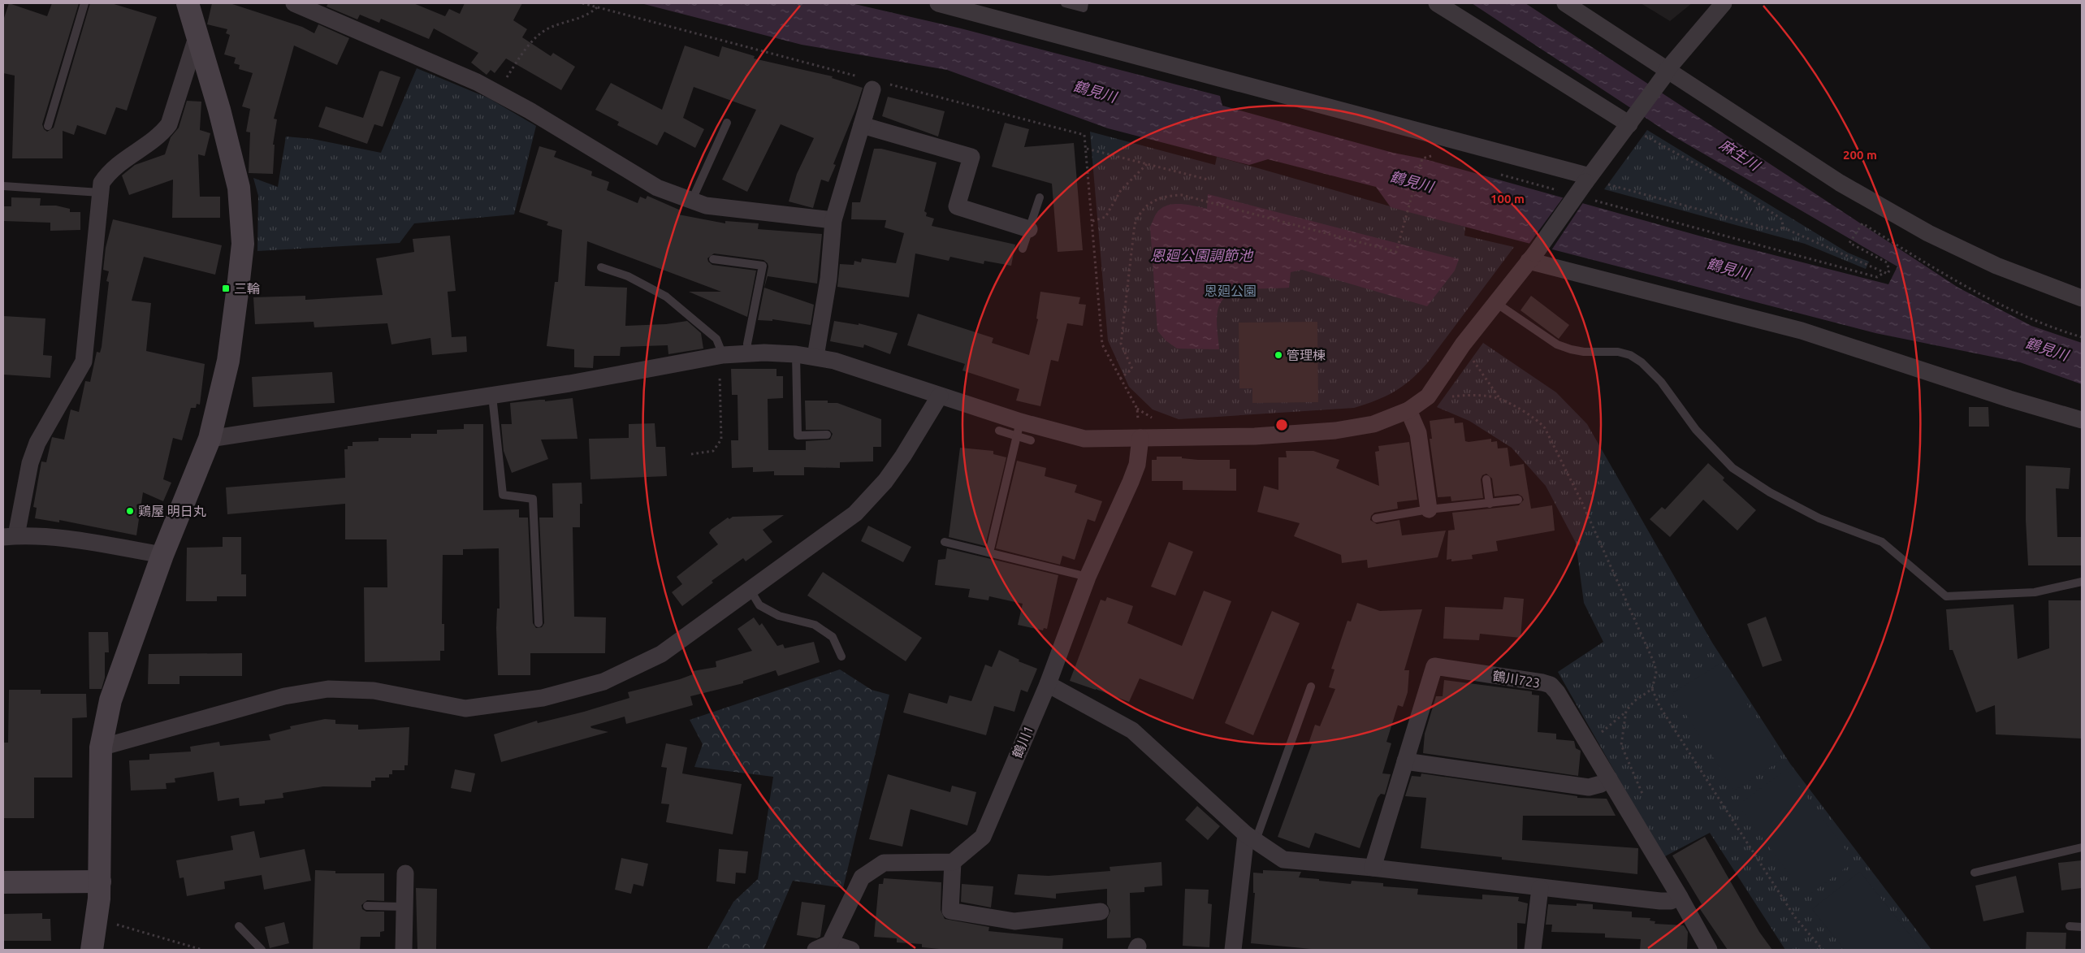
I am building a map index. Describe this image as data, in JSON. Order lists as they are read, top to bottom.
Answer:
{
  "streets": {
    "street": ["鶴川723", "鶴川1"]
  },
  "water": ["鶴見川", "麻生川", "恩廻公園調節池"],
  "parks": ["恩廻公園"],
  "places": {
    "transit": ["三輪"],
    "other": ["管理棟", "鶏屋 明日丸"]
  },
  "rings": ["200 m", "100 m"]
}
